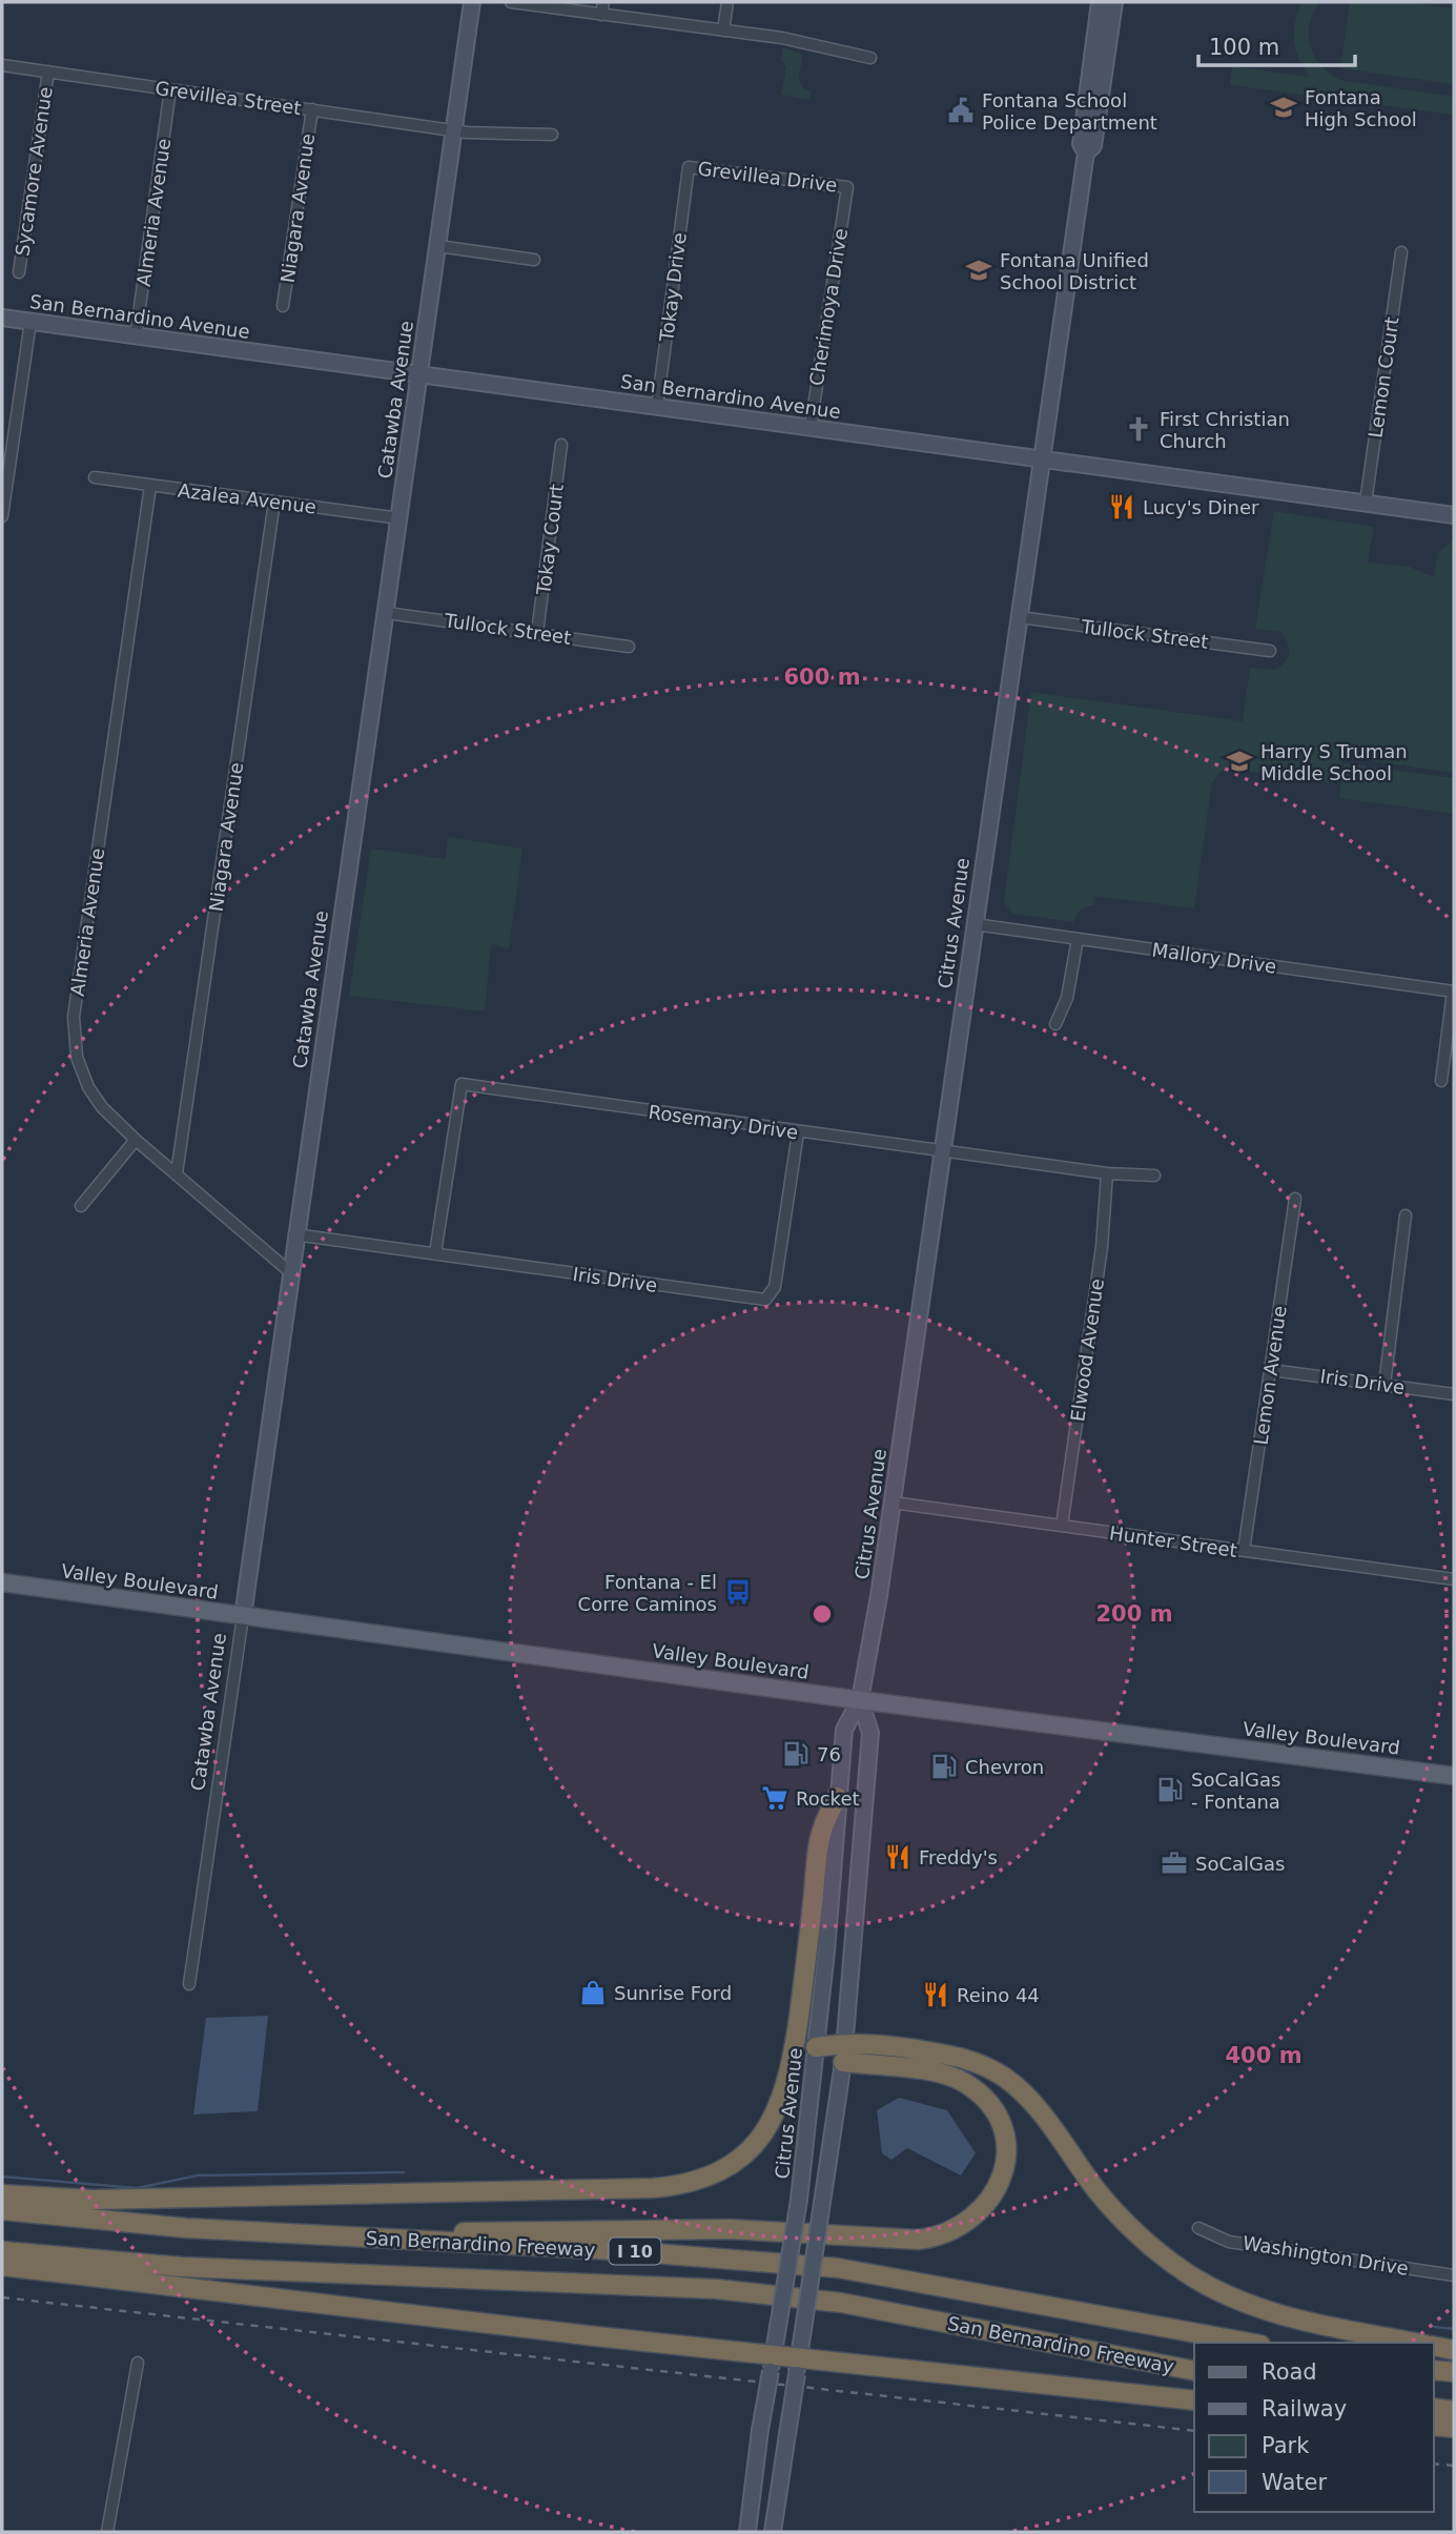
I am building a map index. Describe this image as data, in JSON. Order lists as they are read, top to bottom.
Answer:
{
  "streets": {
    "highway": ["San Bernardino Freeway", "I 10"],
    "main road": [
      "San Bernardino Avenue",
      "Catawba Avenue",
      "Citrus Avenue",
      "Valley Boulevard"
    ],
    "street": [
      "Grevillea Street",
      "Sycamore Avenue",
      "Grevillea Drive",
      "Niagara Avenue",
      "Almeria Avenue",
      "Tokay Drive",
      "Cherimoya Drive",
      "Lemon Court",
      "Azalea Avenue",
      "Tokay Court",
      "Tullock Street",
      "Mallory Drive",
      "Rosemary Drive",
      "Iris Drive",
      "Elwood Avenue",
      "Lemon Avenue",
      "Hunter Street",
      "Washington Drive"
    ]
  },
  "crossings": [
    ["Grevillea Street", "Sycamore Avenue"],
    ["Grevillea Street", "Niagara Avenue"],
    ["Grevillea Street", "Almeria Avenue"],
    ["Grevillea Street", "Catawba Avenue"],
    ["Grevillea Drive", "Tokay Drive"],
    ["Grevillea Drive", "Cherimoya Drive"],
    ["Niagara Avenue", "Almeria Avenue"],
    ["Niagara Avenue", "Azalea Avenue"],
    ["Almeria Avenue", "San Bernardino Avenue"],
    ["Almeria Avenue", "Catawba Avenue"],
    ["Almeria Avenue", "Azalea Avenue"],
    ["Tokay Drive", "San Bernardino Avenue"],
    ["Cherimoya Drive", "San Bernardino Avenue"],
    ["San Bernardino Avenue", "Lemon Court"],
    ["San Bernardino Avenue", "Catawba Avenue"],
    ["San Bernardino Avenue", "Citrus Avenue"],
    ["Catawba Avenue", "Azalea Avenue"],
    ["Catawba Avenue", "Tullock Street"],
    ["Catawba Avenue", "Iris Drive"],
    ["Catawba Avenue", "Valley Boulevard"],
    ["Tokay Court", "Tullock Street"],
    ["Tullock Street", "Citrus Avenue"],
    ["Citrus Avenue", "Mallory Drive"],
    ["Citrus Avenue", "Rosemary Drive"],
    ["Citrus Avenue", "Hunter Street"],
    ["Citrus Avenue", "Valley Boulevard"],
    ["Rosemary Drive", "Iris Drive"],
    ["Rosemary Drive", "Elwood Avenue"],
    ["Iris Drive", "Lemon Avenue"],
    ["Elwood Avenue", "Hunter Street"],
    ["Lemon Avenue", "Hunter Street"]
  ],
  "places": {
    "school or university": ["Fontana High School", "Fontana Unified School District", "Harry S Truman Middle School"],
    "public building": ["Fontana School Police Department"],
    "church": ["First Christian Church"],
    "restaurant": ["Lucy's Diner", "Freddy's", "Reino 44"],
    "bus stop": ["Fontana - El Corre Caminos"],
    "fuel station": ["76", "Chevron", "SoCalGas - Fontana"],
    "supermarket": ["Rocket"],
    "office": ["SoCalGas"],
    "shop": ["Sunrise Ford"]
  },
  "legend": [
    "Road",
    "Railway",
    "Park",
    "Water"
  ],
  "scale_bar": "100 m",
  "rings": ["600 m", "200 m", "400 m"]
}
